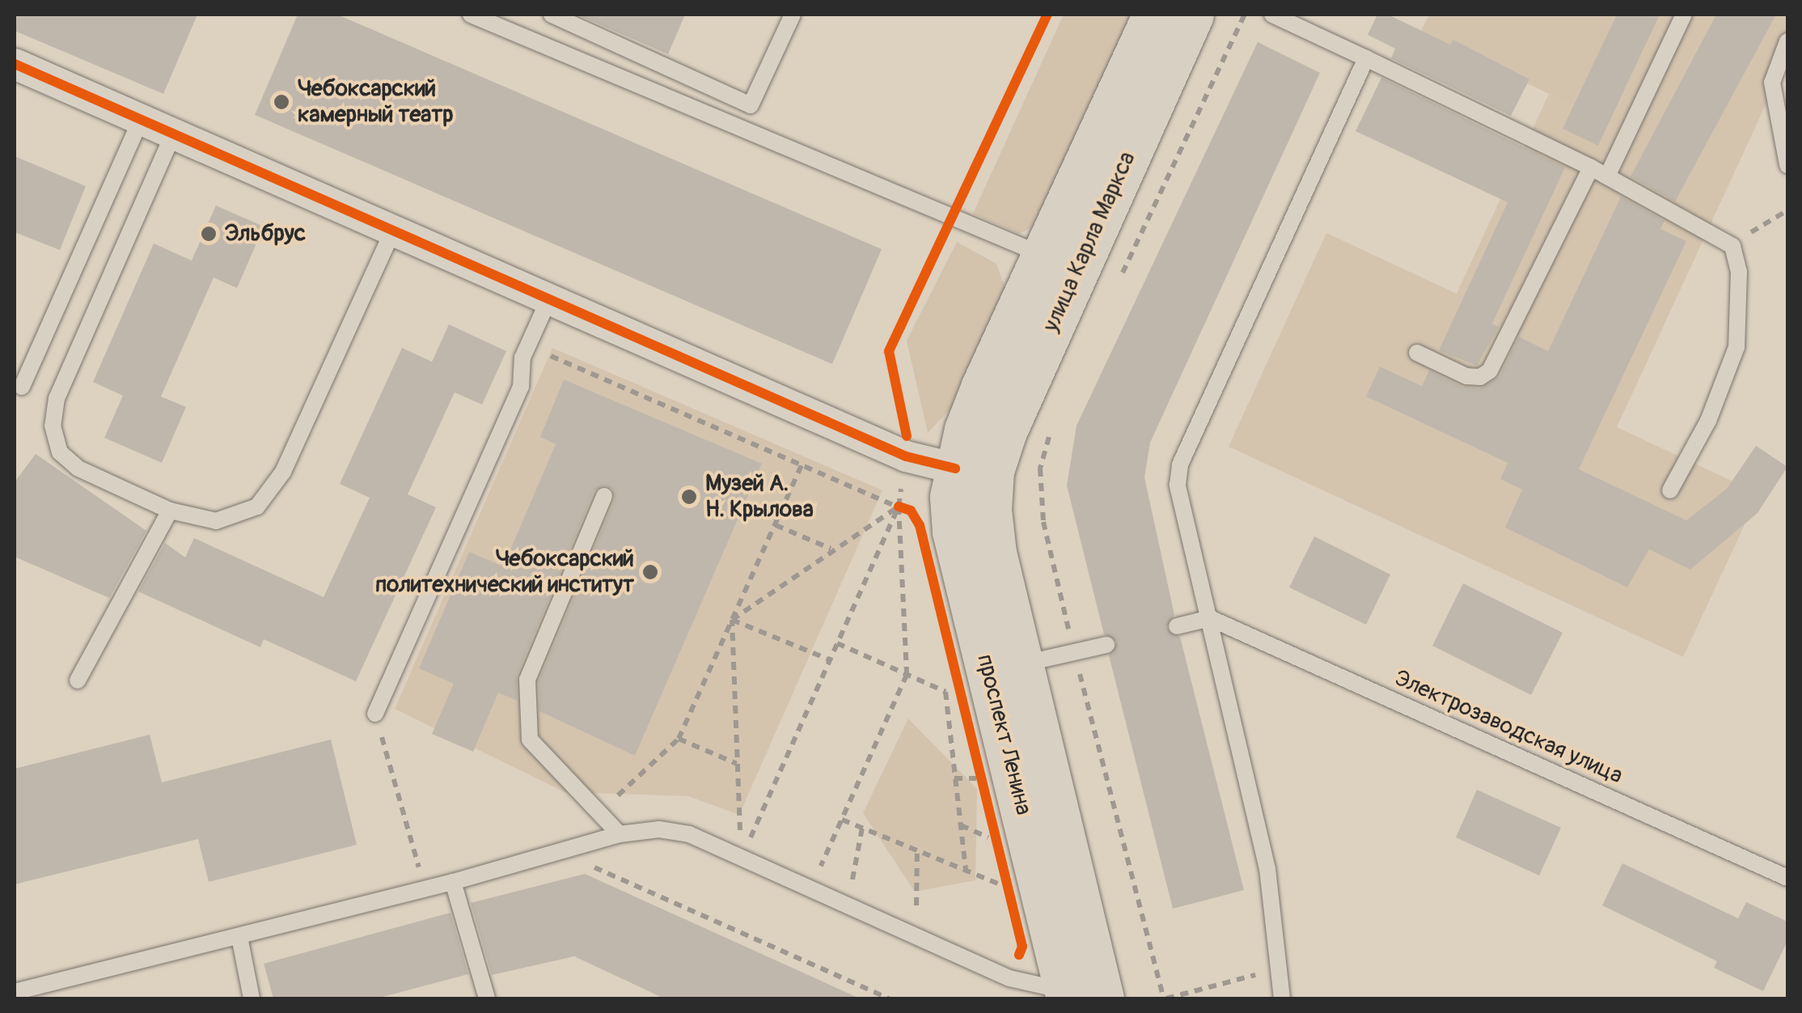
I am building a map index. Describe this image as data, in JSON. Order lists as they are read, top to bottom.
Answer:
{
  "streets": {
    "main road": ["улица Карла Маркса", "проспект Ленина"],
    "lane": ["Электрозаводская улица"]
  },
  "crossings": [
    ["улица Карла Маркса", "проспект Ленина"]
  ],
  "places": [
    "Чебоксарский камерный театр",
    "Эльбрус",
    "Музей А. Н. Крылова",
    "Чебоксарский политехнический институт"
  ]
}
